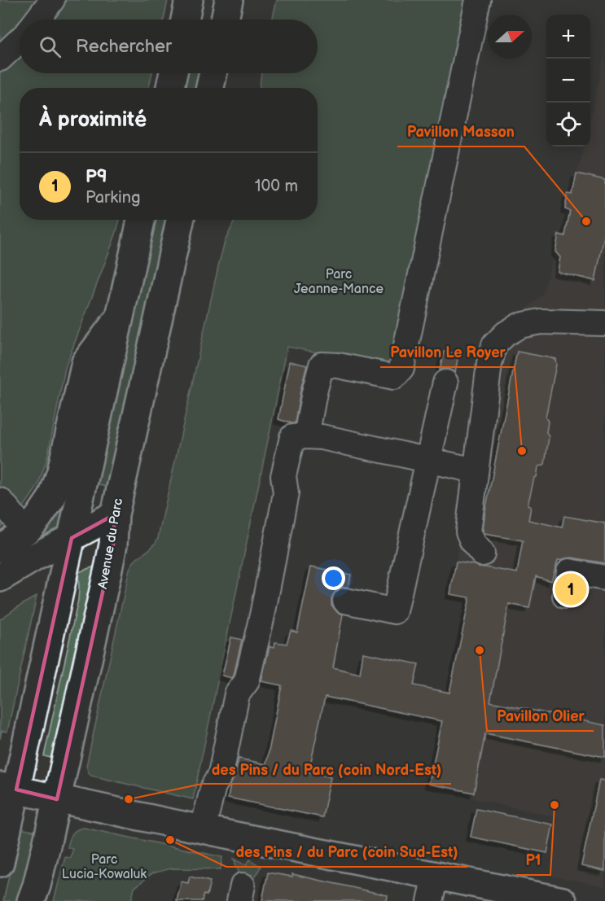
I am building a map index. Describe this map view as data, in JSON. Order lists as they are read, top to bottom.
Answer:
{
  "streets": {
    "main road": ["Avenue du Parc"]
  },
  "parks": ["Parc Jeanne-Mance", "Parc Lucia-Kowaluk"],
  "places": [
    "Pavillon Masson",
    "Pavillon Le Royer",
    "Pavillon Olier",
    "des Pins / du Parc (coin Nord-Est)",
    "P1",
    "des Pins / du Parc (coin Sud-Est)"
  ],
  "north": "right",
  "page": {
    "map_buttons": ["+", "−"],
    "search": "Rechercher",
    "heading": "À proximité",
    "list": [
      {
        "mark": "1",
        "name": "P9",
        "note": "Parking",
        "value": "100 m"
      }
    ],
    "pins": "1"
  }
}
